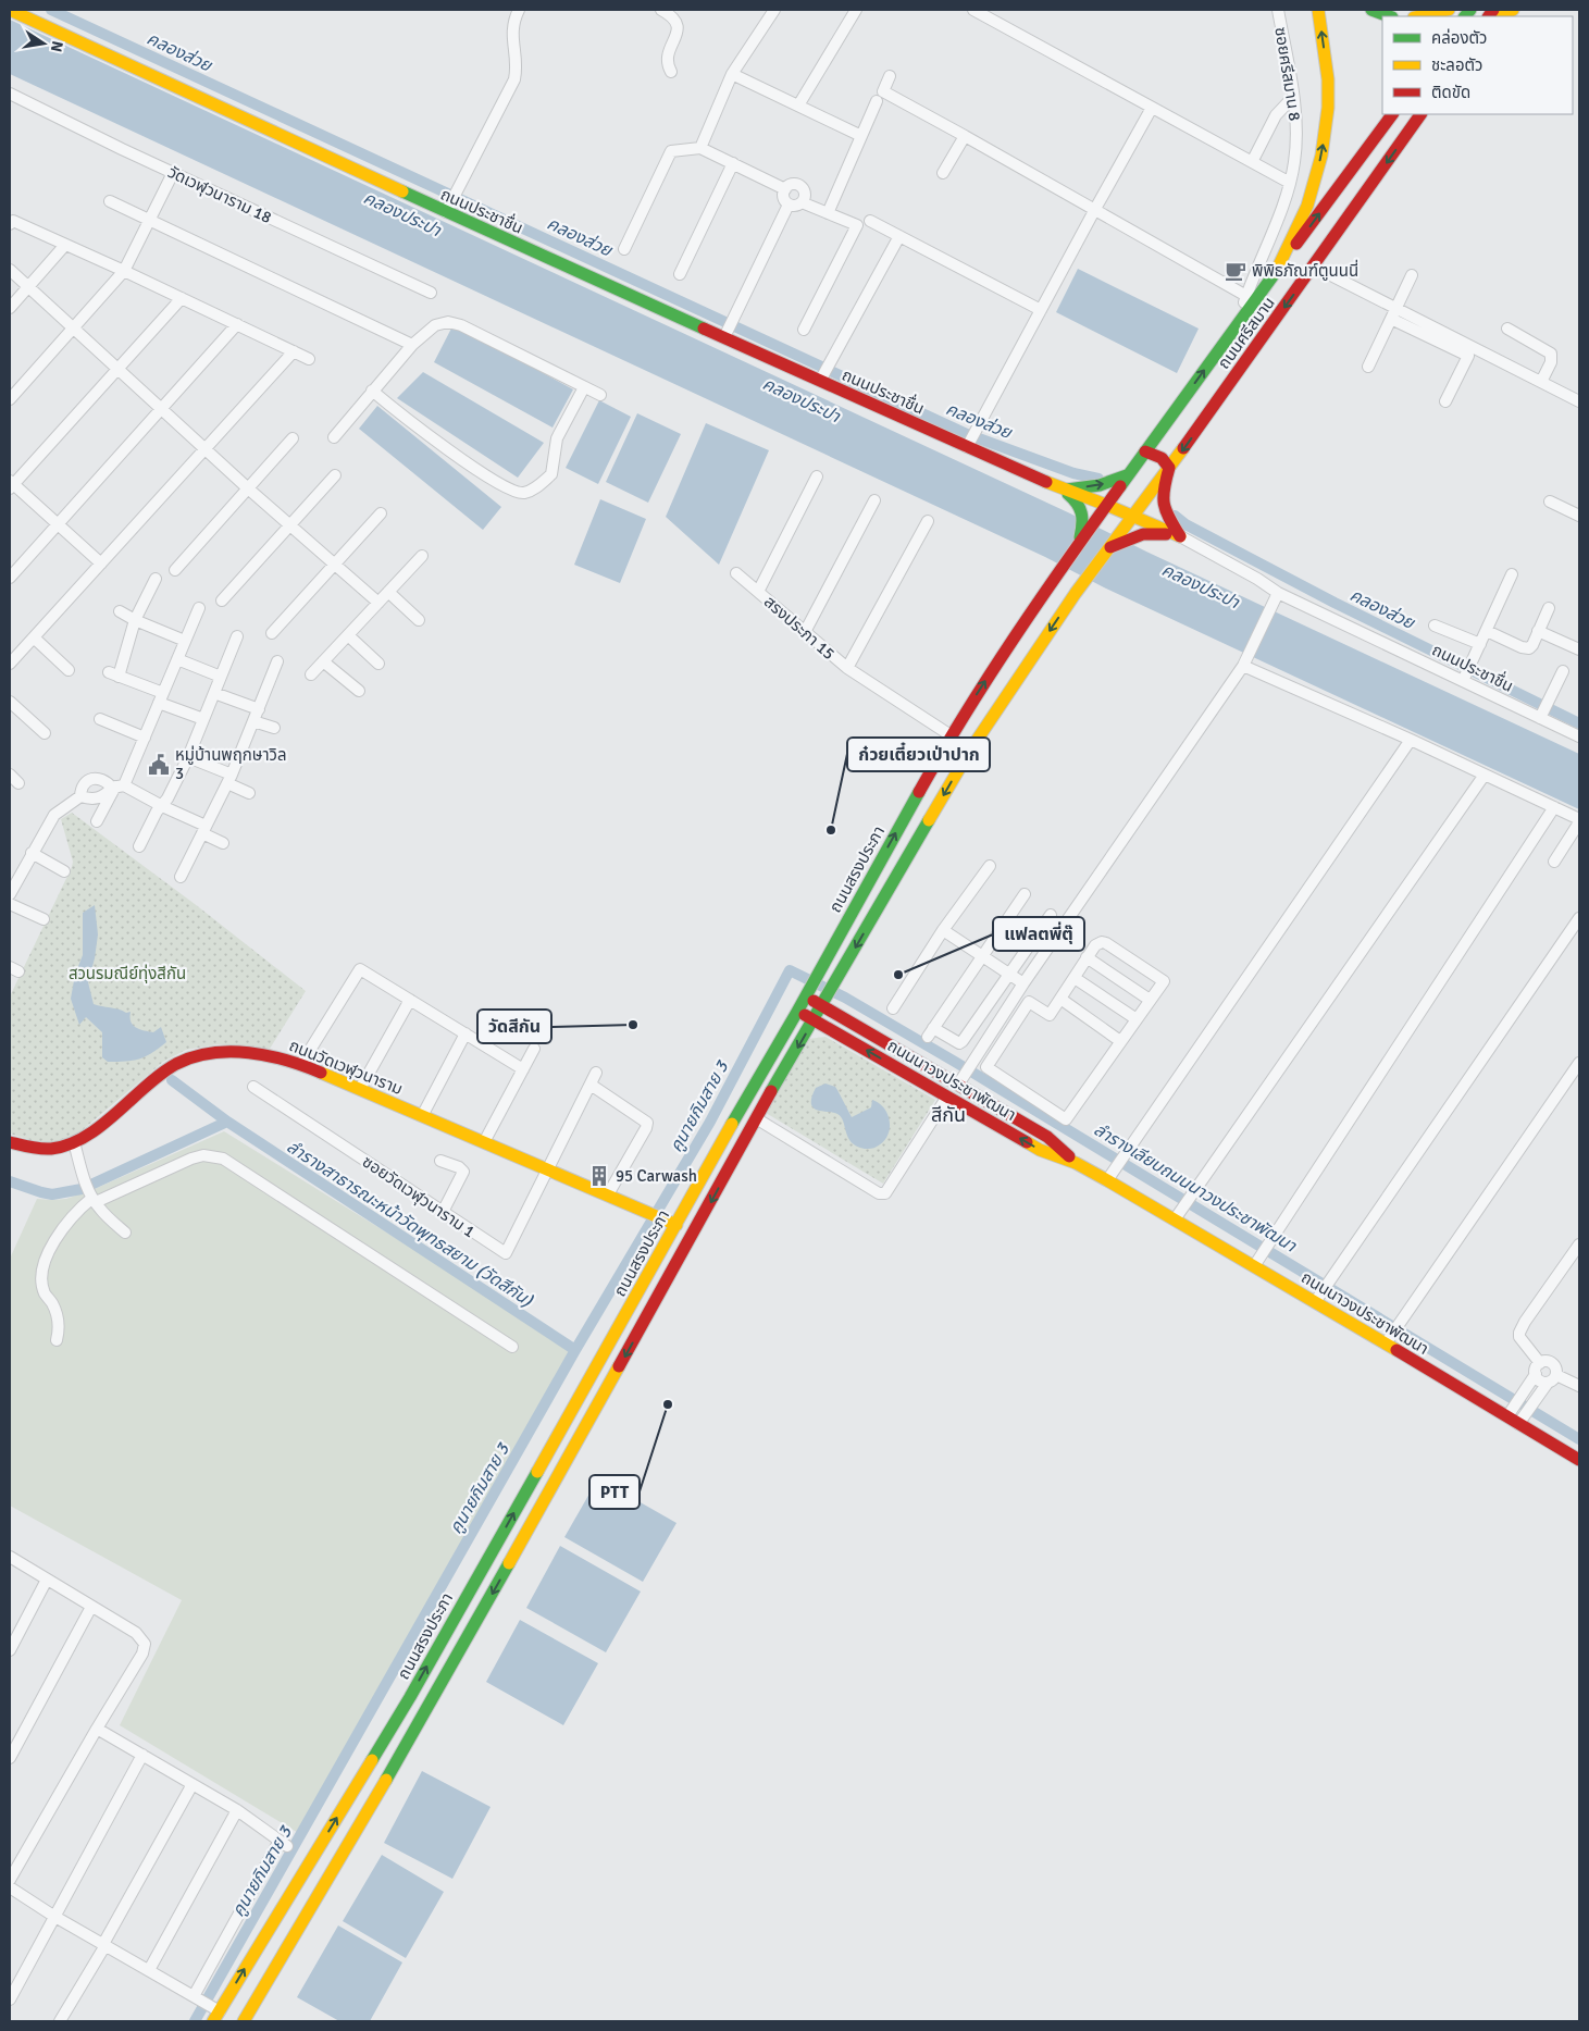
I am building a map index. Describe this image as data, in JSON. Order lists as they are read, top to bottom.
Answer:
{
  "streets": {
    "main road": [
      "ถนนประชาชื่น",
      "ถนนศรีสมาน",
      "ถนนสรงประภา",
      "ถนนวัดเวฬุวนาราม",
      "ถนนนาวงประชาพัฒนา"
    ],
    "street": [
      "ซอยศรีสมาน 8",
      "วัดเวฬุวนาราม 18",
      "สรงประภา 15",
      "ซอยวัดเวฬุวนาราม 1"
    ]
  },
  "crossings": [
    ["ซอยศรีสมาน 8", "ถนนศรีสมาน"],
    ["ถนนประชาชื่น", "ถนนศรีสมาน"],
    ["สรงประภา 15", "ถนนสรงประภา"],
    ["ถนนสรงประภา", "ถนนวัดเวฬุวนาราม"],
    ["ถนนสรงประภา", "ถนนนาวงประชาพัฒนา"],
    ["ถนนวัดเวฬุวนาราม", "ซอยวัดเวฬุวนาราม 1"]
  ],
  "districts": ["สีกัน"],
  "water": [
    "คลองส่วย",
    "คลองประปา",
    "คูนายกิมสาย 3",
    "ลำรางเลียบถนนนาวงประชาพัฒนา",
    "ลำรางสาธารณะหน้าวัดพุทธสยาม (วัดสีกัน)"
  ],
  "parks": ["สวนรมณีย์ทุ่งสีกัน"],
  "places": {
    "cafe": ["พิพิธภัณฑ์ตูนนนี่"],
    "public building": ["หมู่บ้านพฤกษาวิล 3"],
    "other": [
      "ก๋วยเตี๋ยวเป่าปาก",
      "แฟลตพี่ตุ๊",
      "วัดสีกัน",
      "PTT"
    ],
    "building": ["95 Carwash"]
  },
  "legend": ["คล่องตัว", "ชะลอตัว", "ติดขัด"],
  "north": "right"
}
